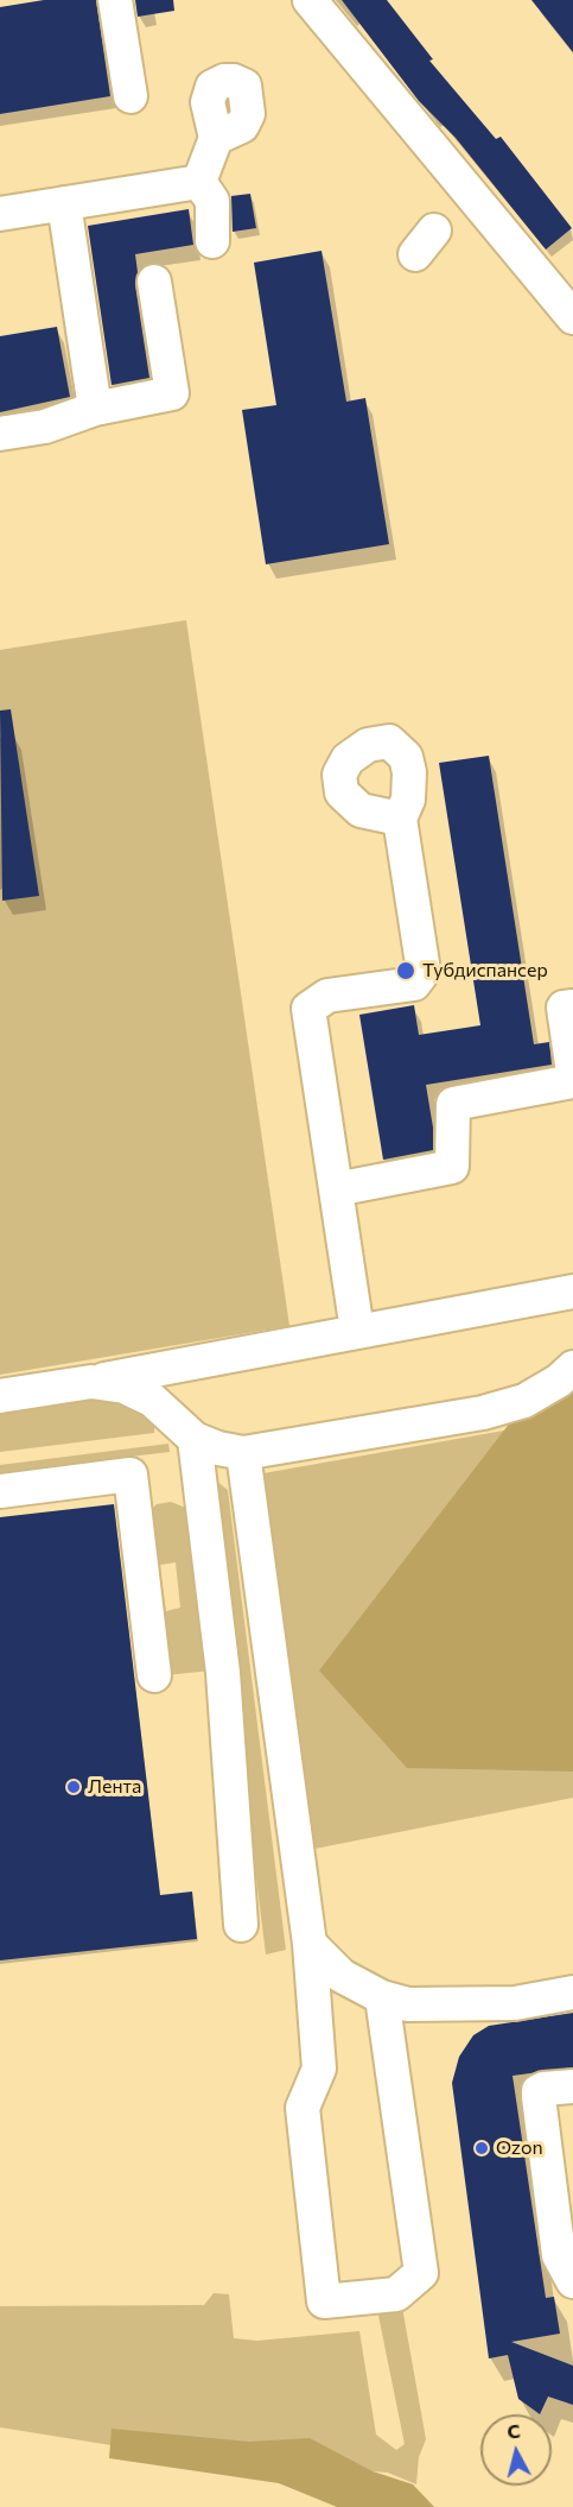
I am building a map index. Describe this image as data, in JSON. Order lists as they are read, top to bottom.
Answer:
{
  "places": ["Тубдиспансер", "Лента", "Ozon"],
  "north": "top"
}
